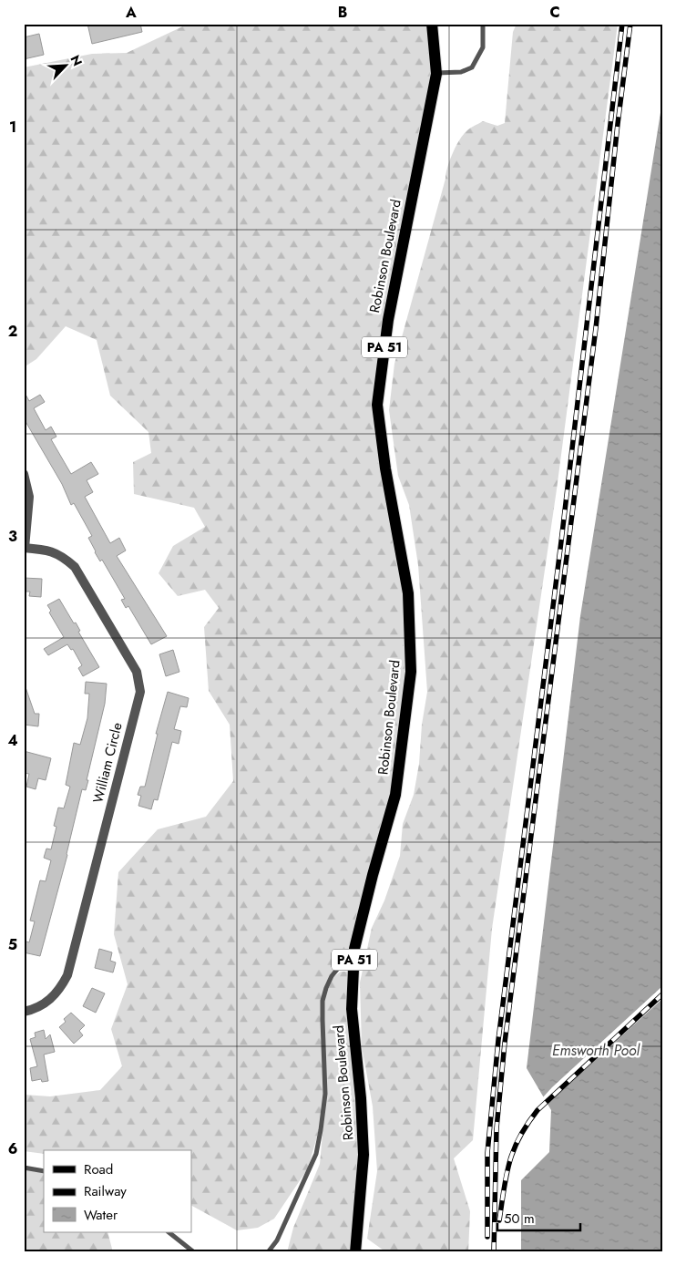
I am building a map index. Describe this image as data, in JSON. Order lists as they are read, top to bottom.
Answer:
{
  "streets": {
    "main road": ["Robinson Boulevard", "PA 51"],
    "street": ["William Circle"]
  },
  "water": ["Emsworth Pool"],
  "legend": ["Road", "Railway", "Water"],
  "scale_bar": "50 m",
  "north": "top right",
  "grid": {
    "columns": ["A", "B", "C"],
    "rows": [
      "1",
      "2",
      "3",
      "4",
      "5",
      "6"
    ]
  }
}
